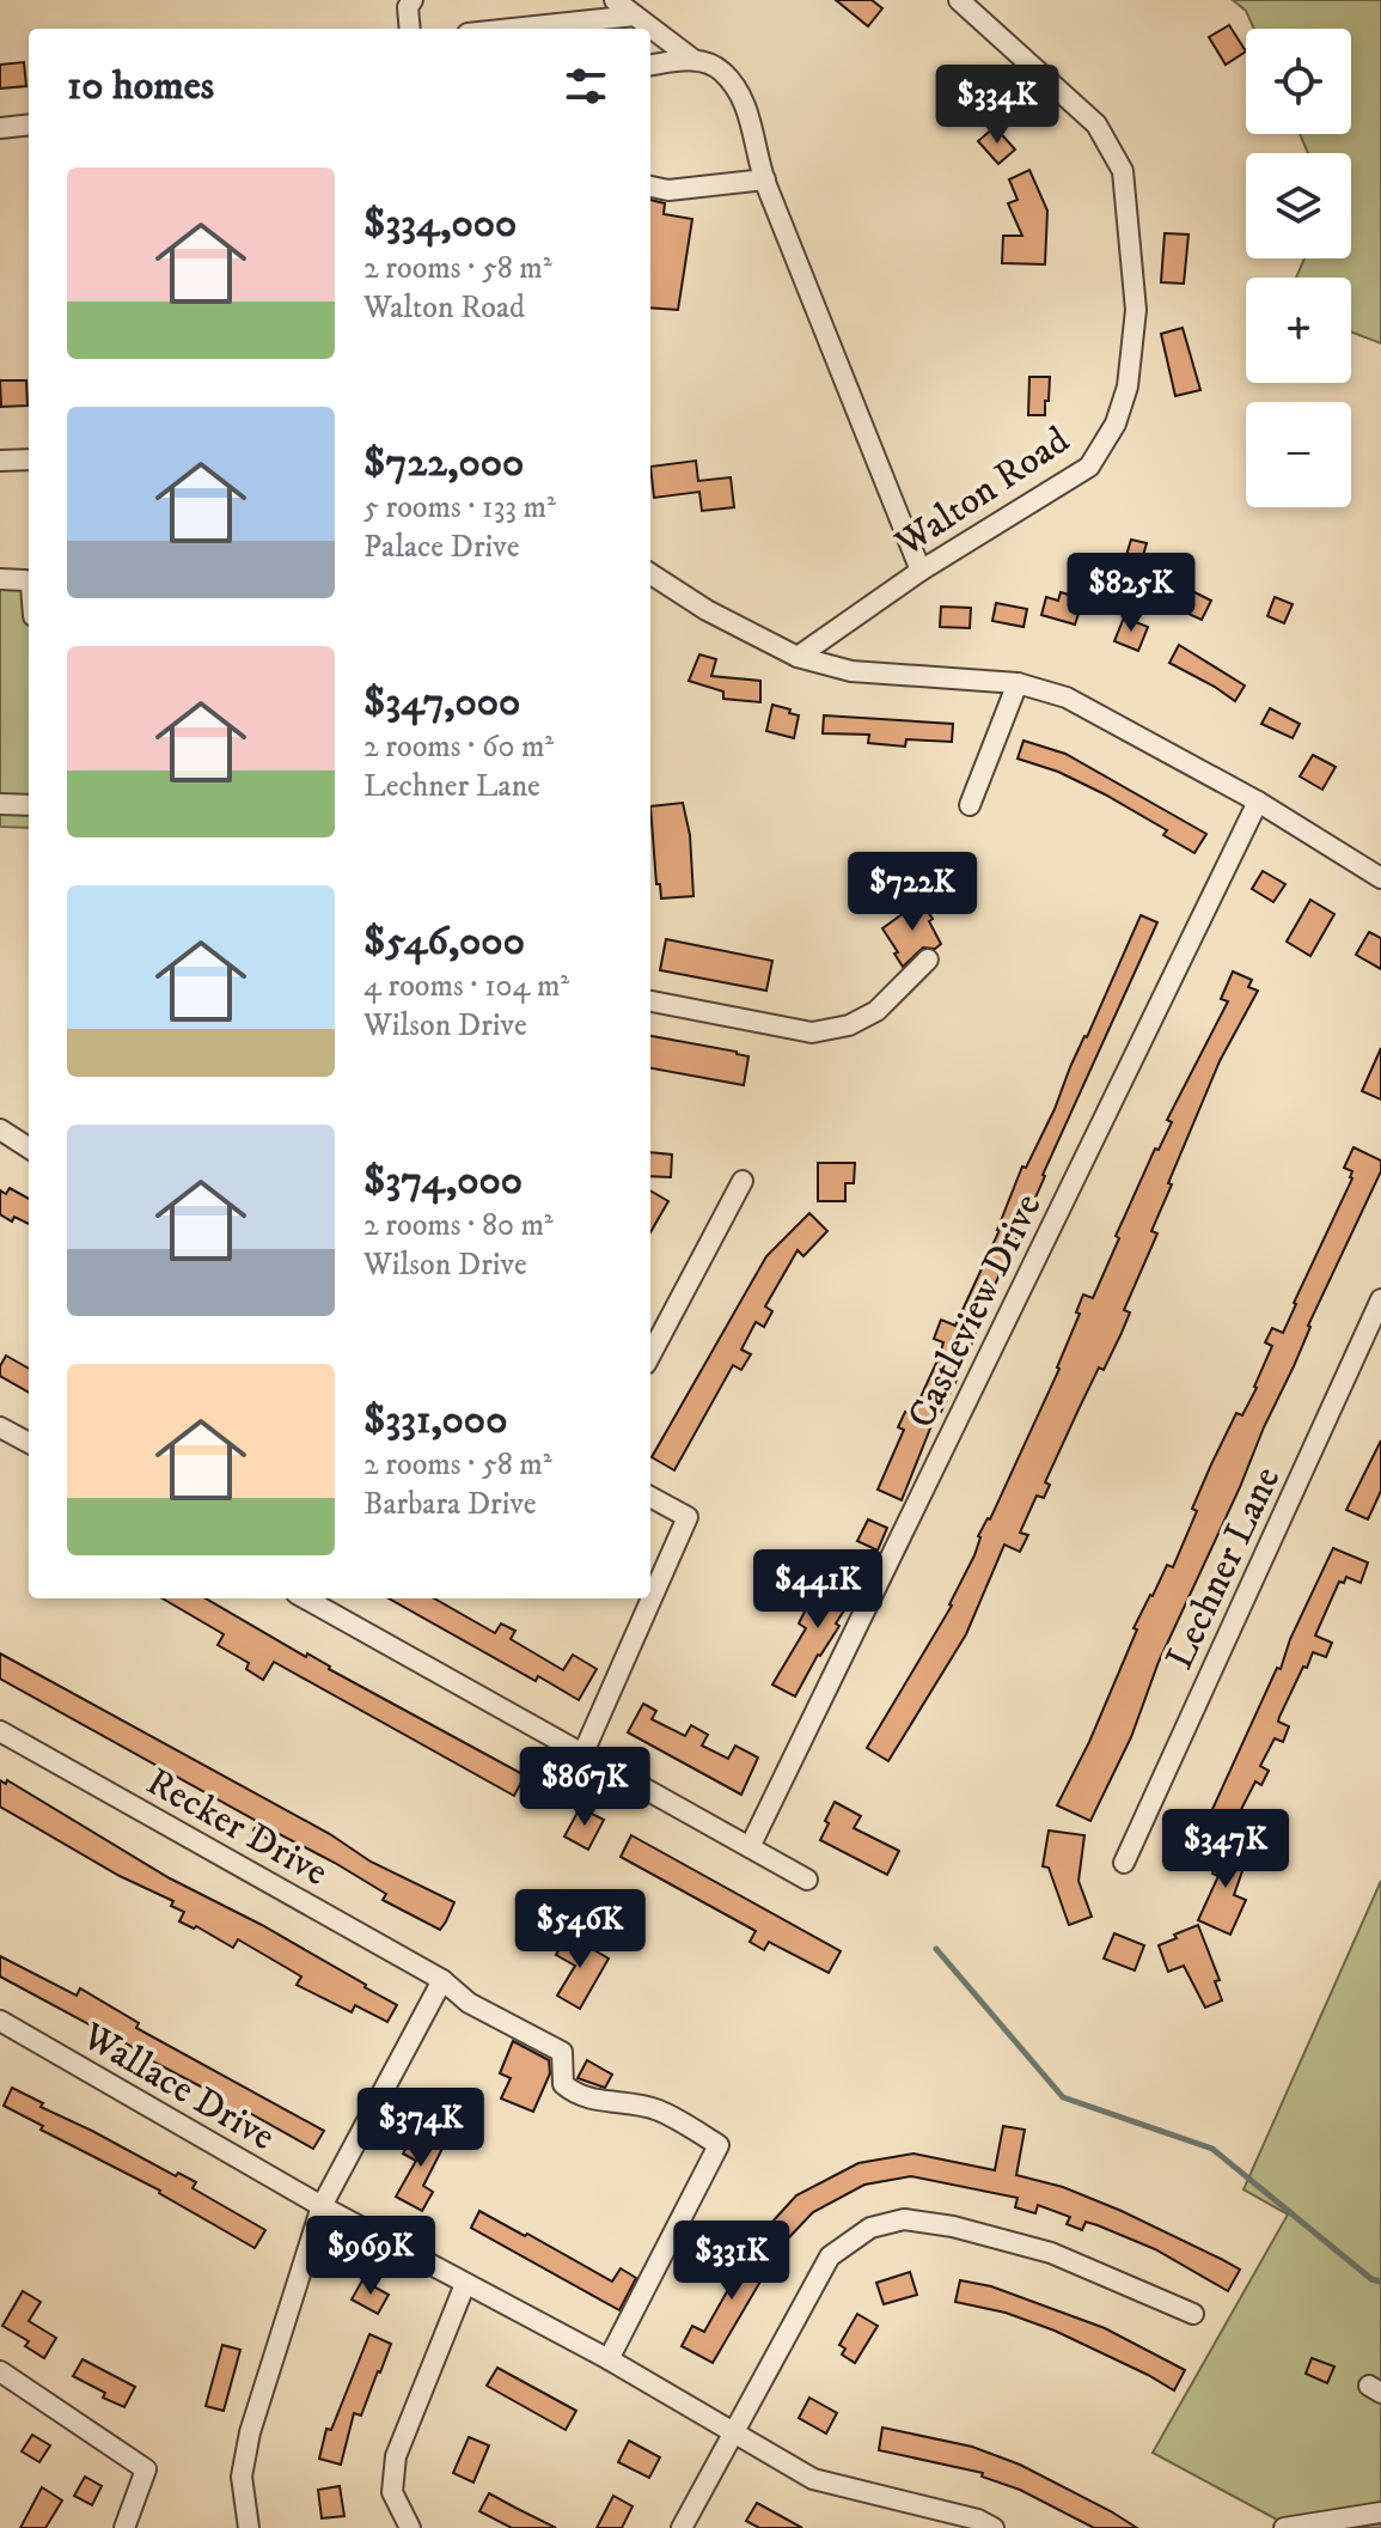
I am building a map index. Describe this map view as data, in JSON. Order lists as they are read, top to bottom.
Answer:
{
  "streets": {
    "street": [
      "Walton Road",
      "Castleview Drive",
      "Lechner Lane",
      "Recker Drive",
      "Wallace Drive"
    ]
  },
  "crossings": [
    ["Recker Drive", "Wallace Drive"]
  ],
  "page": {
    "map_buttons": ["+", "−"],
    "heading": "10 homes",
    "price": [
      "$334K",
      "$825K",
      "$722K",
      "$441K",
      "$867K",
      "$347K",
      "$546K",
      "$374K",
      "$969K",
      "$331K"
    ],
    "list": [
      {
        "name": "$334,000",
        "note": "2 rooms · 58 m² · Walton Road"
      },
      {
        "name": "$722,000",
        "note": "5 rooms · 133 m² · Palace Drive"
      },
      {
        "name": "$347,000",
        "note": "2 rooms · 60 m² · Lechner Lane"
      },
      {
        "name": "$546,000",
        "note": "4 rooms · 104 m² · Wilson Drive"
      },
      {
        "name": "$374,000",
        "note": "2 rooms · 80 m² · Wilson Drive"
      },
      {
        "name": "$331,000",
        "note": "2 rooms · 58 m² · Barbara Drive"
      }
    ]
  }
}
